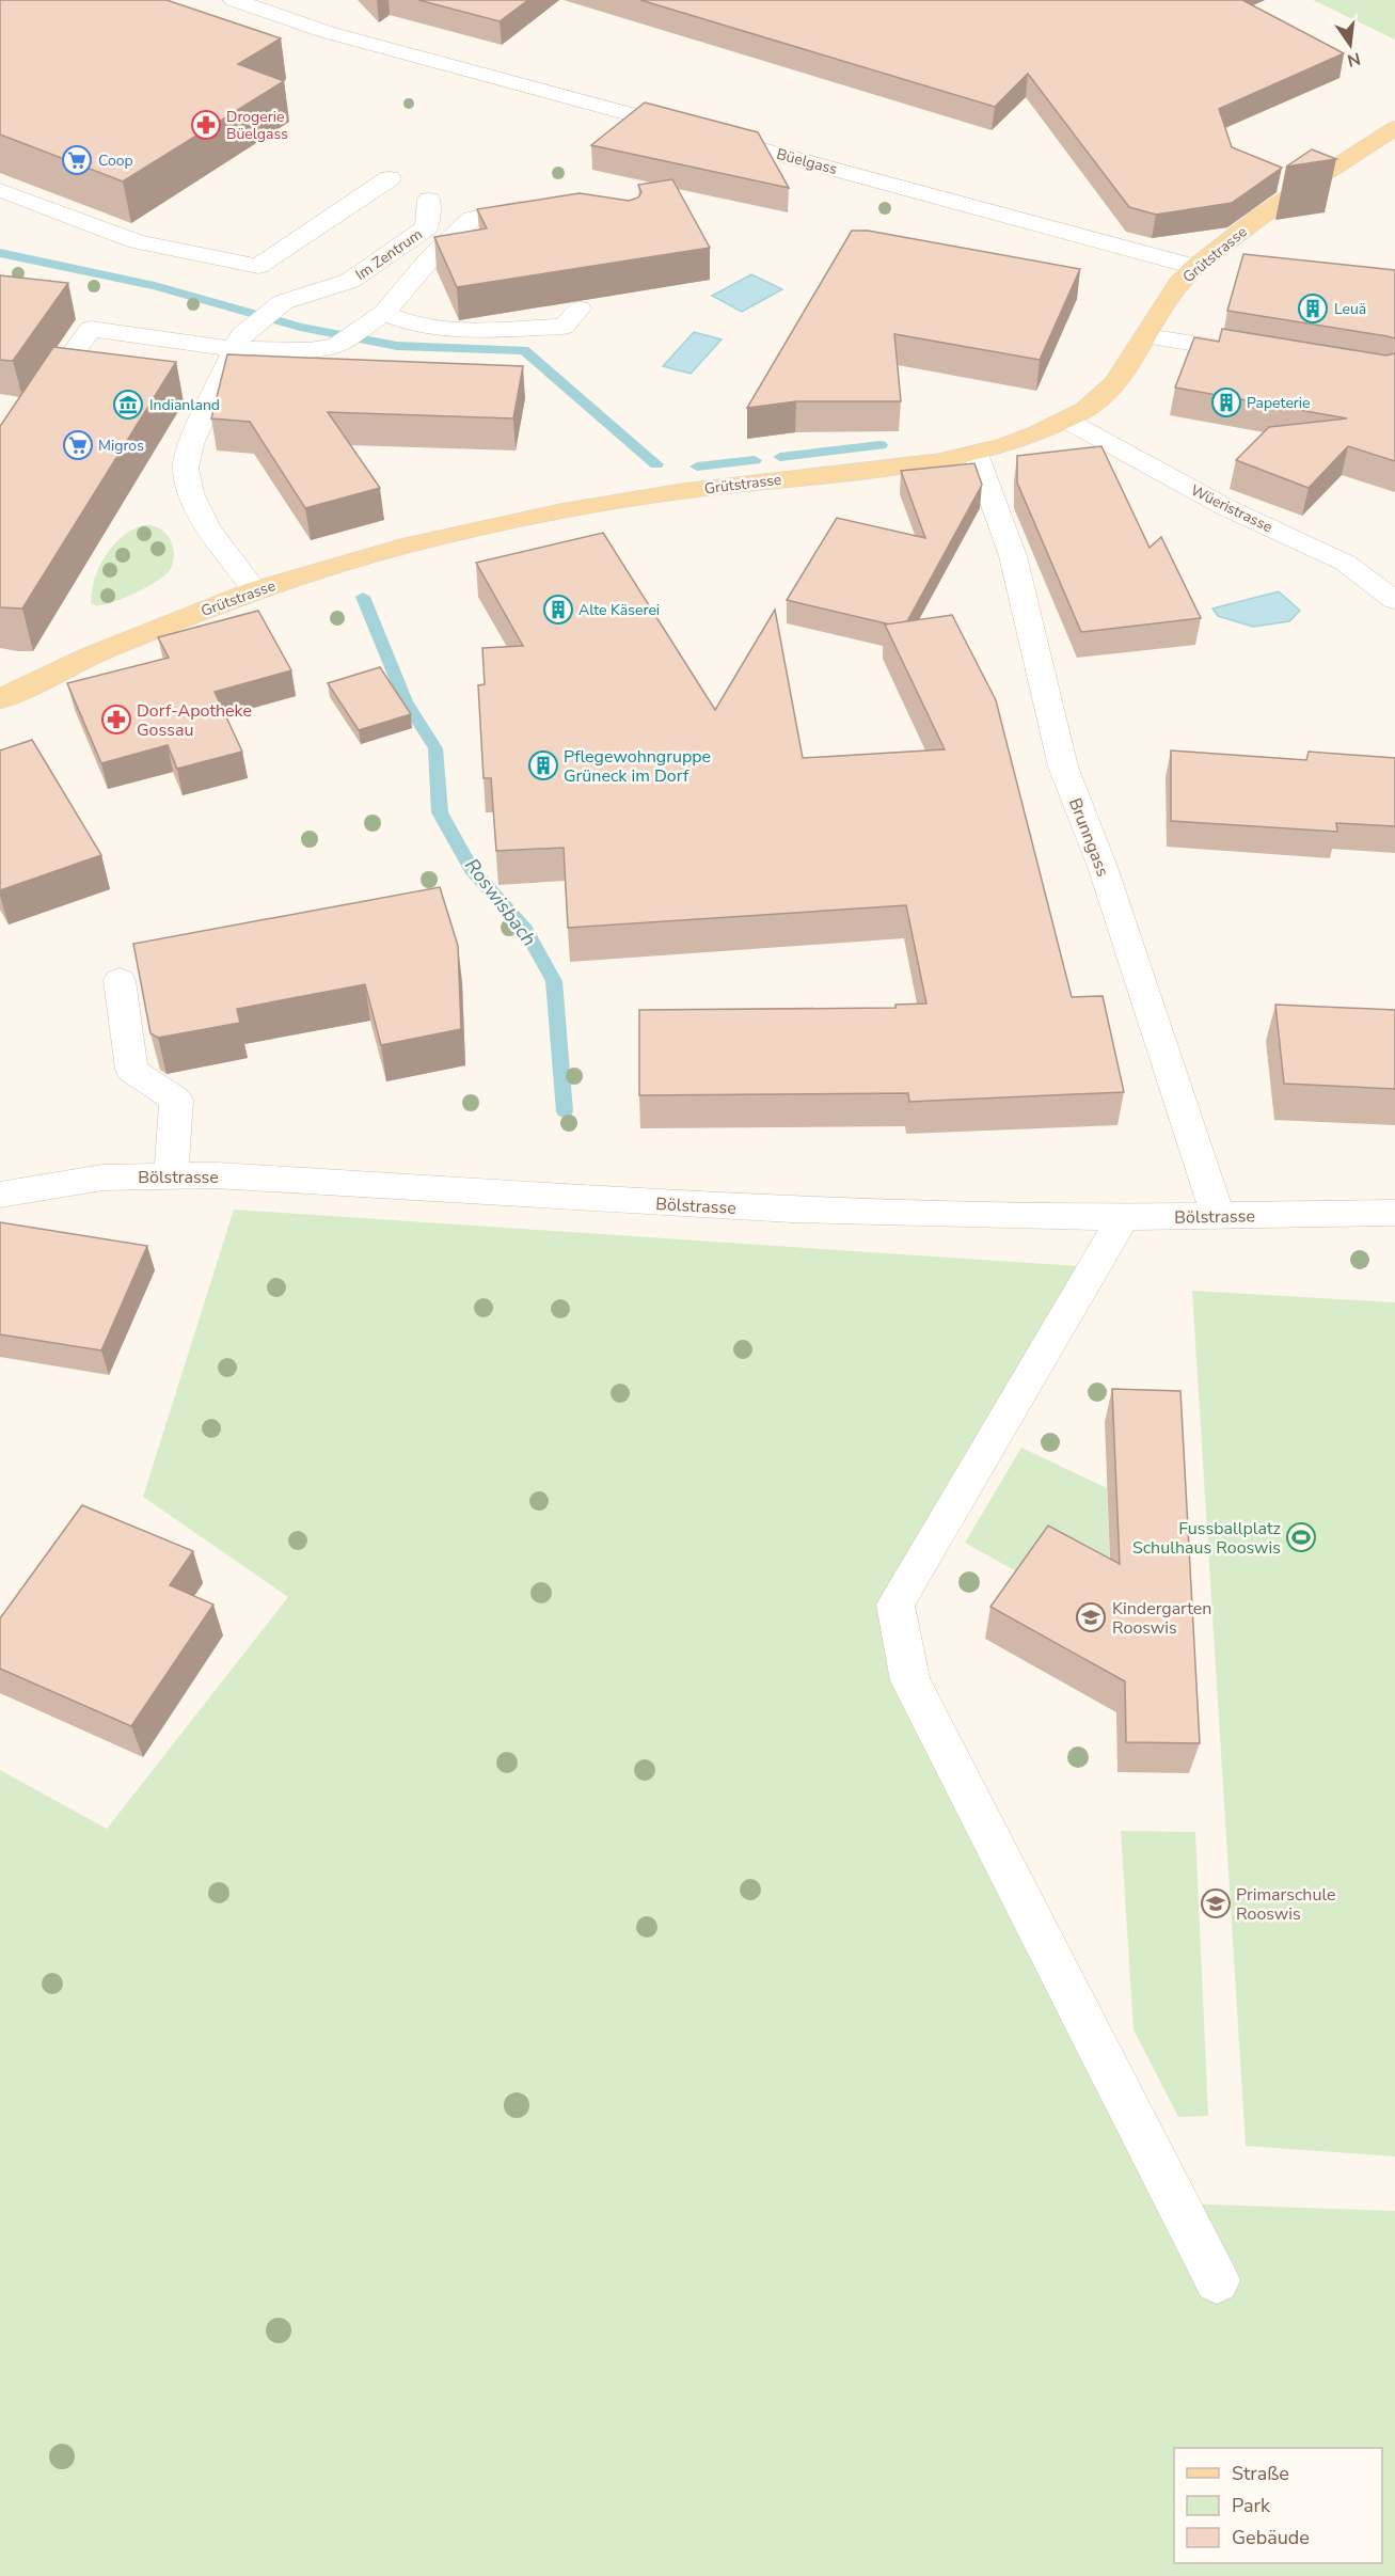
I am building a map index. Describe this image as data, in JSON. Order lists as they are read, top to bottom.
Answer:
{
  "streets": {
    "main road": ["Grütstrasse"],
    "street": [
      "Büelgass",
      "Im Zentrum",
      "Wüeristrasse",
      "Brunngass",
      "Bölstrasse"
    ]
  },
  "crossings": [
    ["Büelgass", "Grütstrasse"],
    ["Im Zentrum", "Grütstrasse"],
    ["Grütstrasse", "Wüeristrasse"],
    ["Grütstrasse", "Brunngass"],
    ["Brunngass", "Bölstrasse"]
  ],
  "water": ["Roswisbach"],
  "places": {
    "pharmacy": ["Drogerie Büelgass", "Dorf-Apotheke Gossau"],
    "supermarket": ["Coop", "Migros"],
    "building": [
      "Leuä",
      "Papeterie",
      "Alte Käserei",
      "Pflegewohngruppe Grüneck im Dorf"
    ],
    "museum": ["Indianland"],
    "sports": ["Fussballplatz Schulhaus Rooswis"],
    "school or university": ["Kindergarten Rooswis", "Primarschule Rooswis"]
  },
  "legend": ["Straße", "Park", "Gebäude"],
  "north": "bottom"
}
